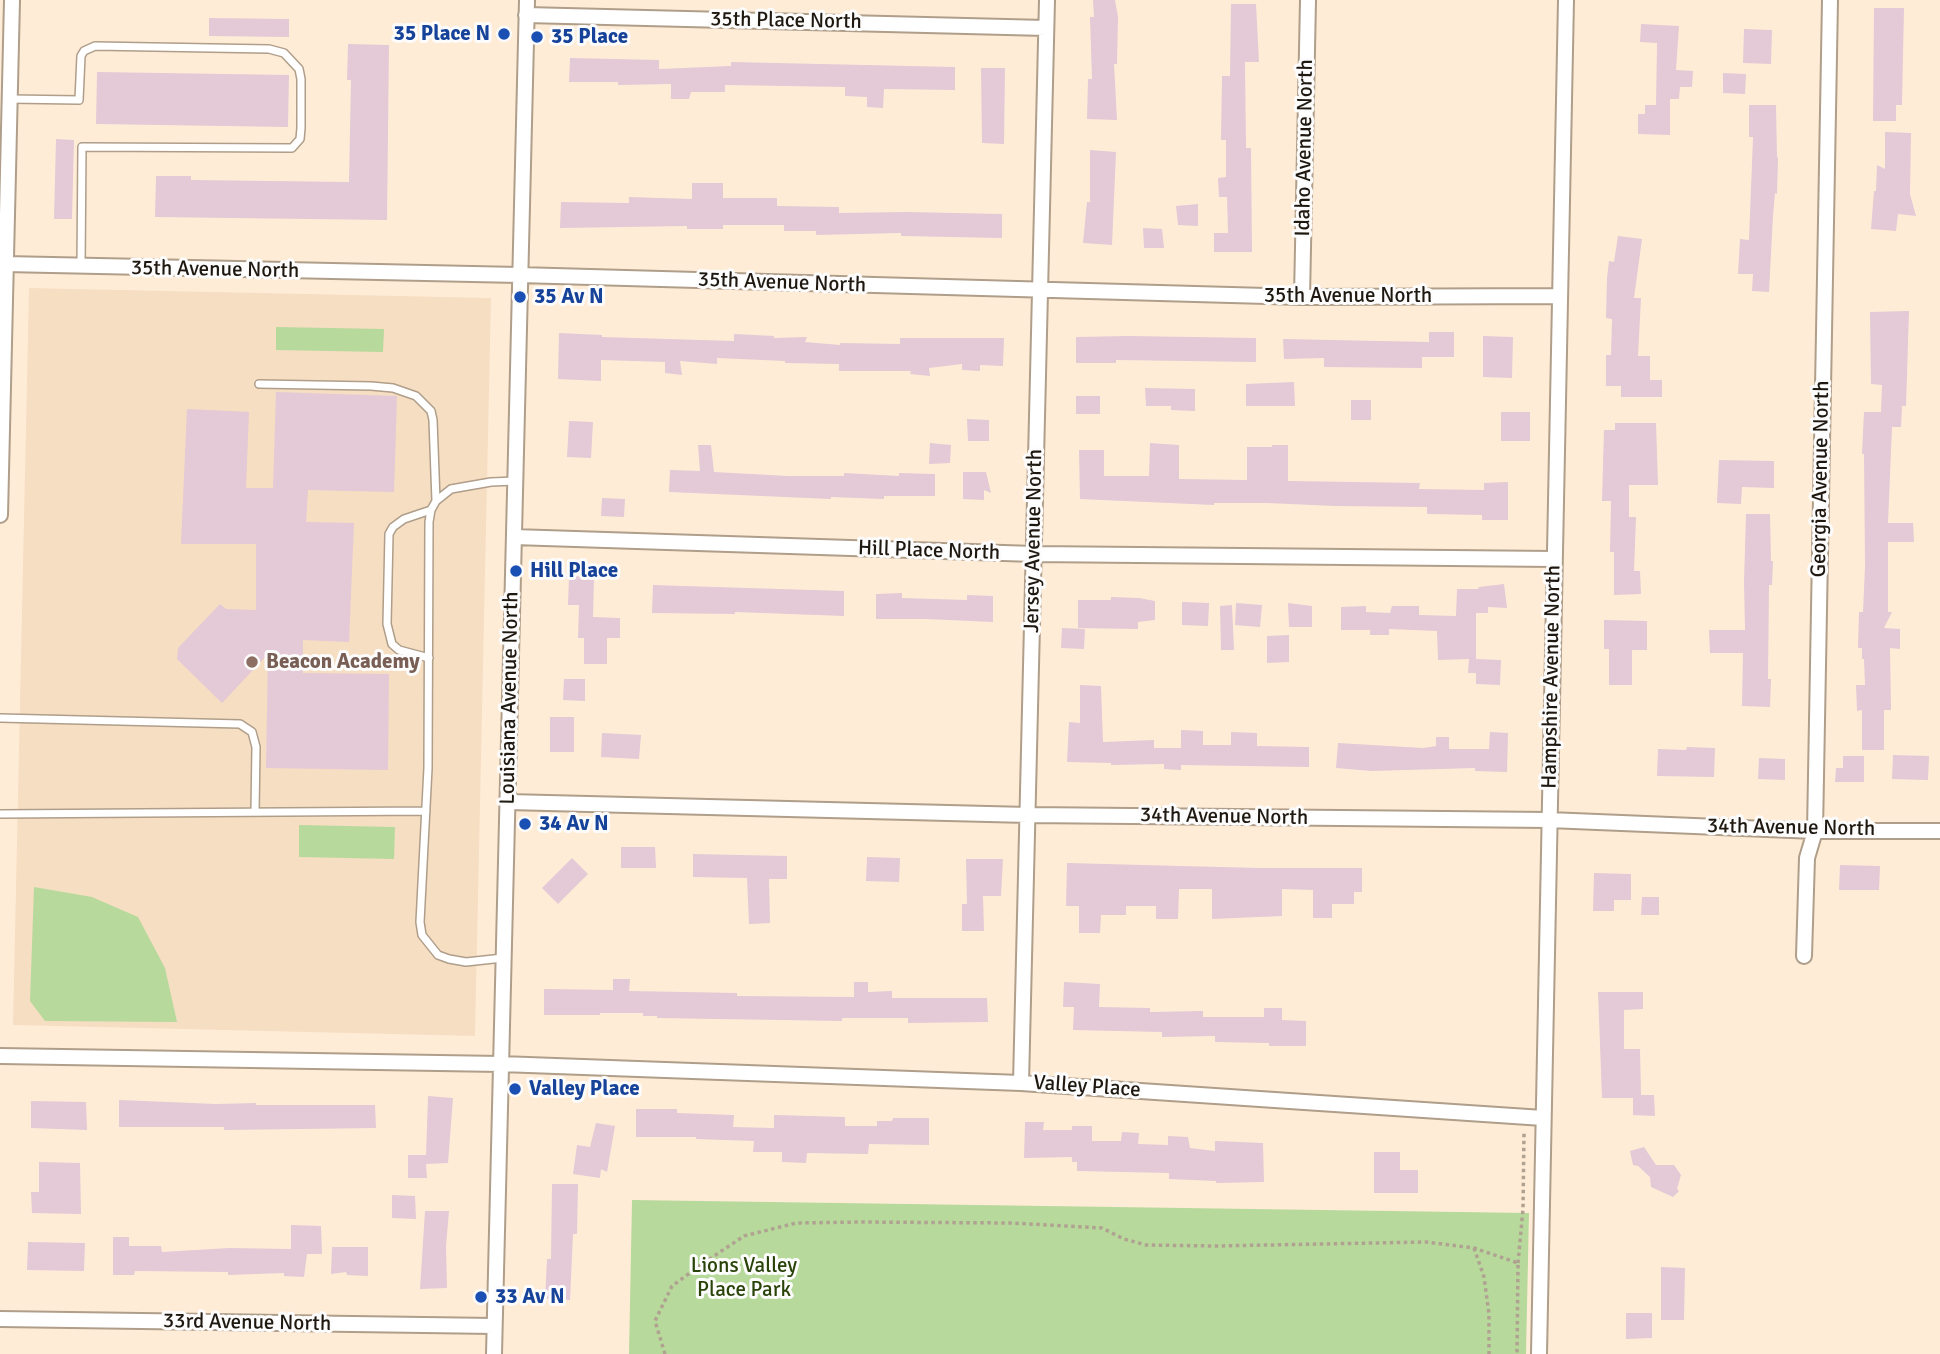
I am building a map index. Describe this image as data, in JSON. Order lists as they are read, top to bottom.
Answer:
{
  "streets": {
    "street": [
      "35th Place North",
      "Idaho Avenue North",
      "35th Avenue North",
      "Georgia Avenue North",
      "Jersey Avenue North",
      "Hill Place North",
      "Hampshire Avenue North",
      "Louisiana Avenue North",
      "34th Avenue North",
      "Valley Place",
      "33rd Avenue North"
    ]
  },
  "crossings": [
    ["35th Place North", "Jersey Avenue North"],
    ["35th Place North", "Louisiana Avenue North"],
    ["Idaho Avenue North", "35th Avenue North"],
    ["35th Avenue North", "Jersey Avenue North"],
    ["35th Avenue North", "Hampshire Avenue North"],
    ["35th Avenue North", "Louisiana Avenue North"],
    ["Georgia Avenue North", "34th Avenue North"],
    ["Jersey Avenue North", "Hill Place North"],
    ["Jersey Avenue North", "34th Avenue North"],
    ["Jersey Avenue North", "Valley Place"],
    ["Hill Place North", "Hampshire Avenue North"],
    ["Hill Place North", "Louisiana Avenue North"],
    ["Hampshire Avenue North", "34th Avenue North"],
    ["Hampshire Avenue North", "Valley Place"],
    ["Louisiana Avenue North", "34th Avenue North"],
    ["Louisiana Avenue North", "Valley Place"],
    ["Louisiana Avenue North", "33rd Avenue North"]
  ],
  "parks": ["Lions Valley Place Park"],
  "places": [
    "35 Place N",
    "35 Place",
    "35 Av N",
    "Hill Place",
    "Beacon Academy",
    "34 Av N",
    "Valley Place",
    "33 Av N"
  ]
}
